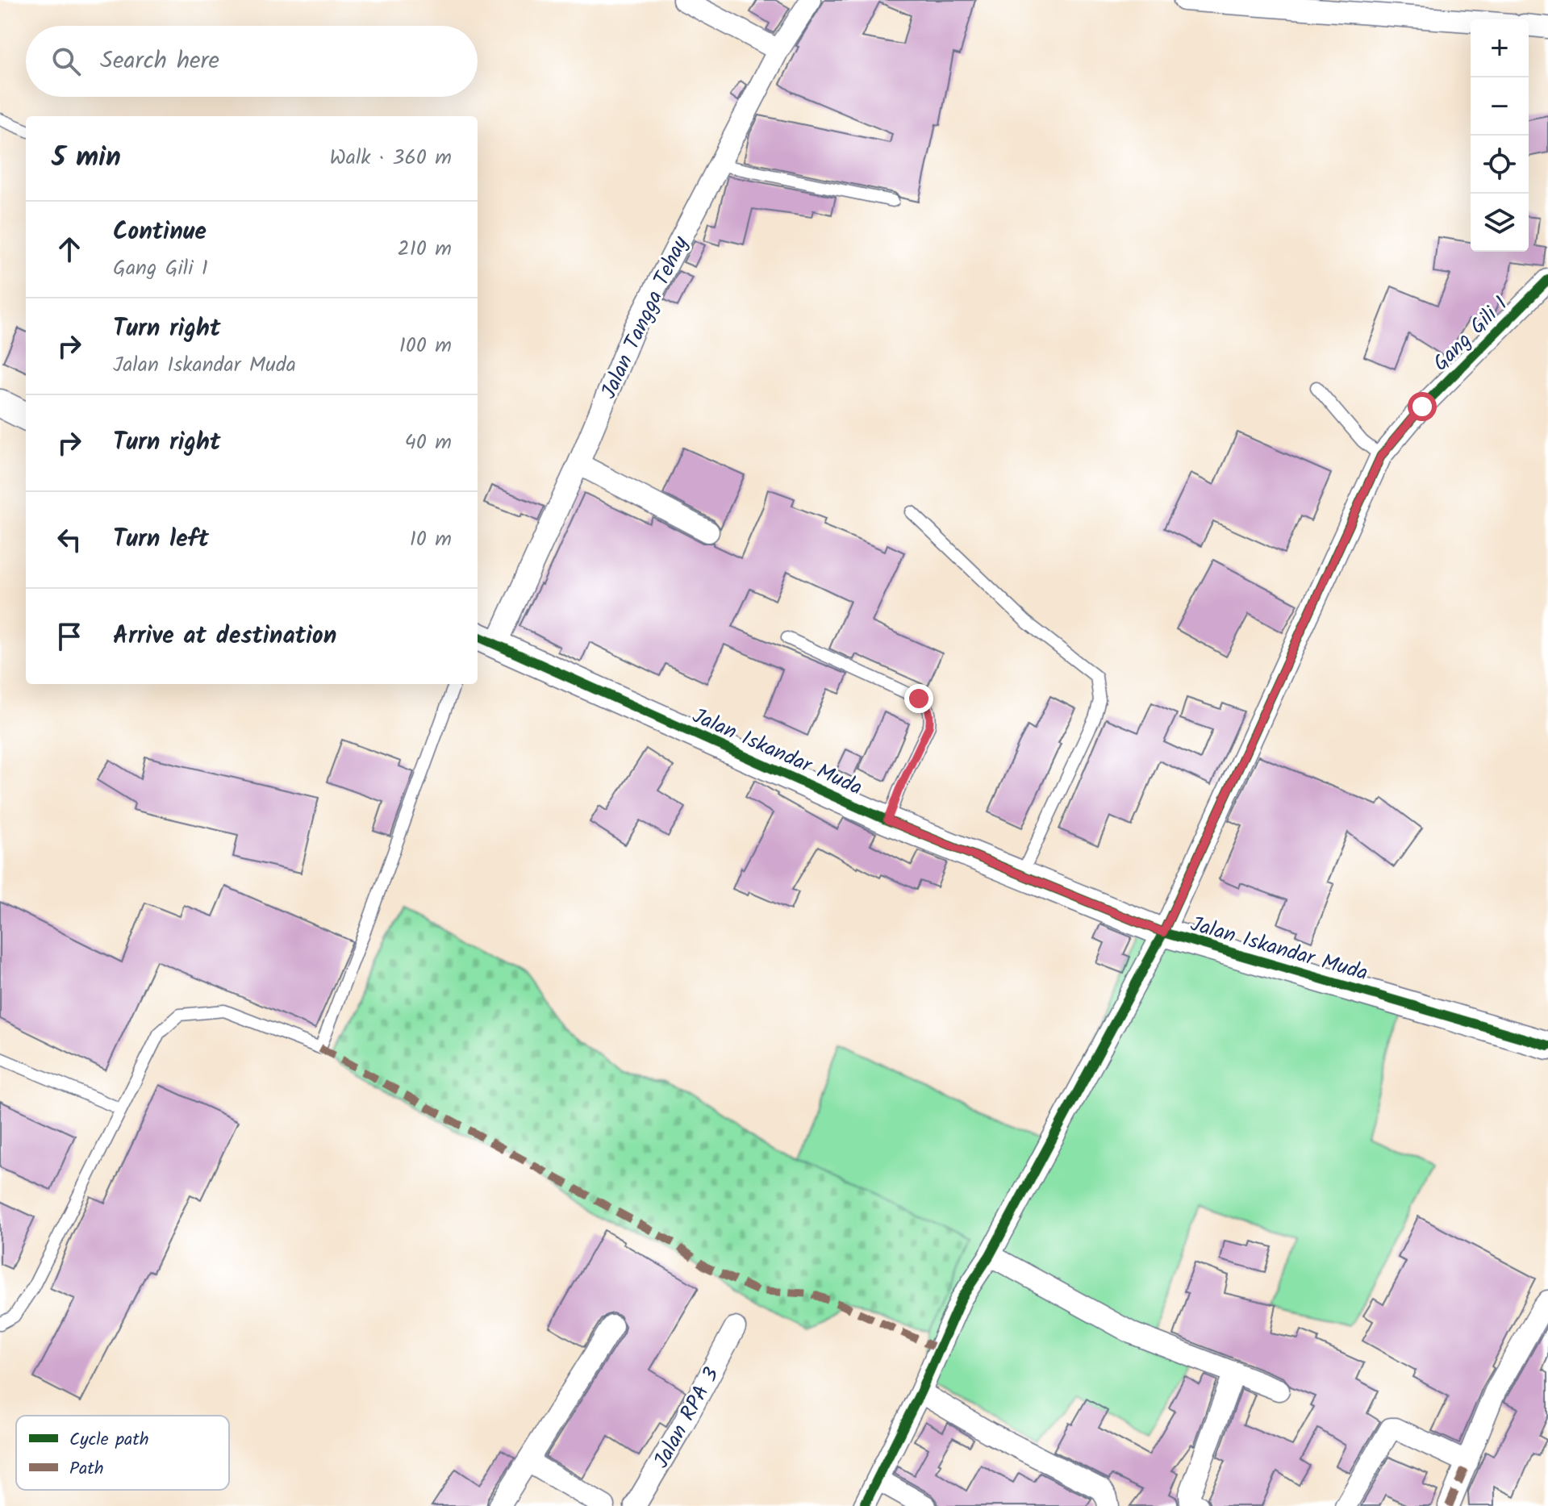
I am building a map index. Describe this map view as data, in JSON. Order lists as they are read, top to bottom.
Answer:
{
  "streets": {
    "street": [
      "Jalan Tangga Tehay",
      "Gang Gili 1",
      "Jalan Iskandar Muda",
      "Jalan RPA 3"
    ]
  },
  "crossings": [
    ["Jalan Tangga Tehay", "Jalan Iskandar Muda"],
    ["Gang Gili 1", "Jalan Iskandar Muda"]
  ],
  "legend": ["Cycle path", "Path"],
  "page": {
    "map_buttons": ["+", "−"],
    "search": "Search here",
    "heading": ["5 min", "Walk · 360 m"],
    "list": [
      ["Continue", "Gang Gili 1", "210 m"],
      ["Turn right", "Jalan Iskandar Muda", "100 m"],
      ["Turn right", "40 m"],
      ["Turn left", "10 m"],
      "Arrive at destination"
    ]
  }
}
